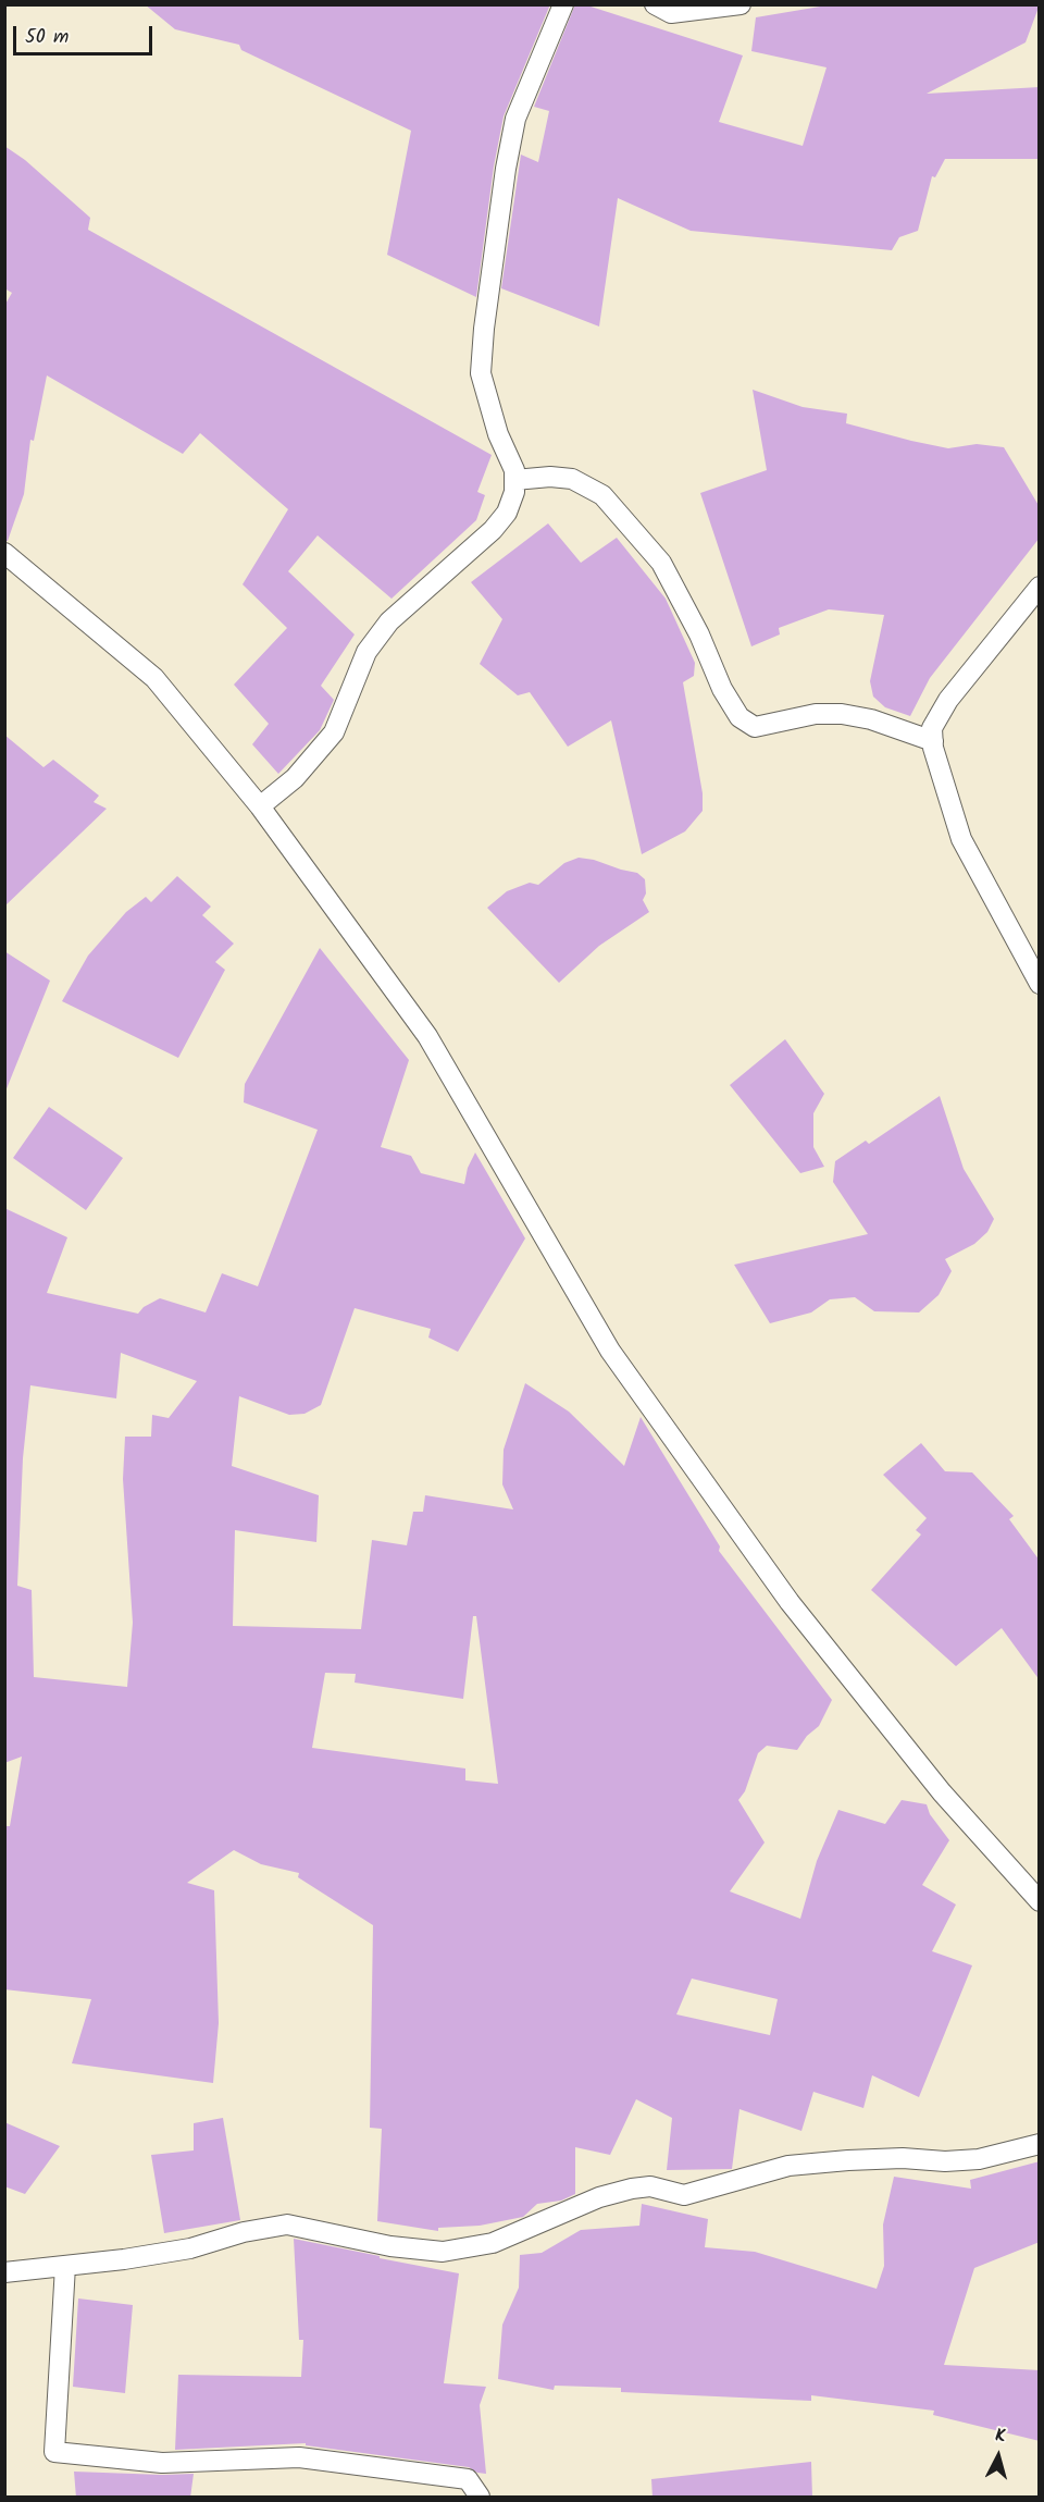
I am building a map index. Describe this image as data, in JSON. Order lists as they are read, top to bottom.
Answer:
{
  "scale_bar": "50 m",
  "north": "top"
}
